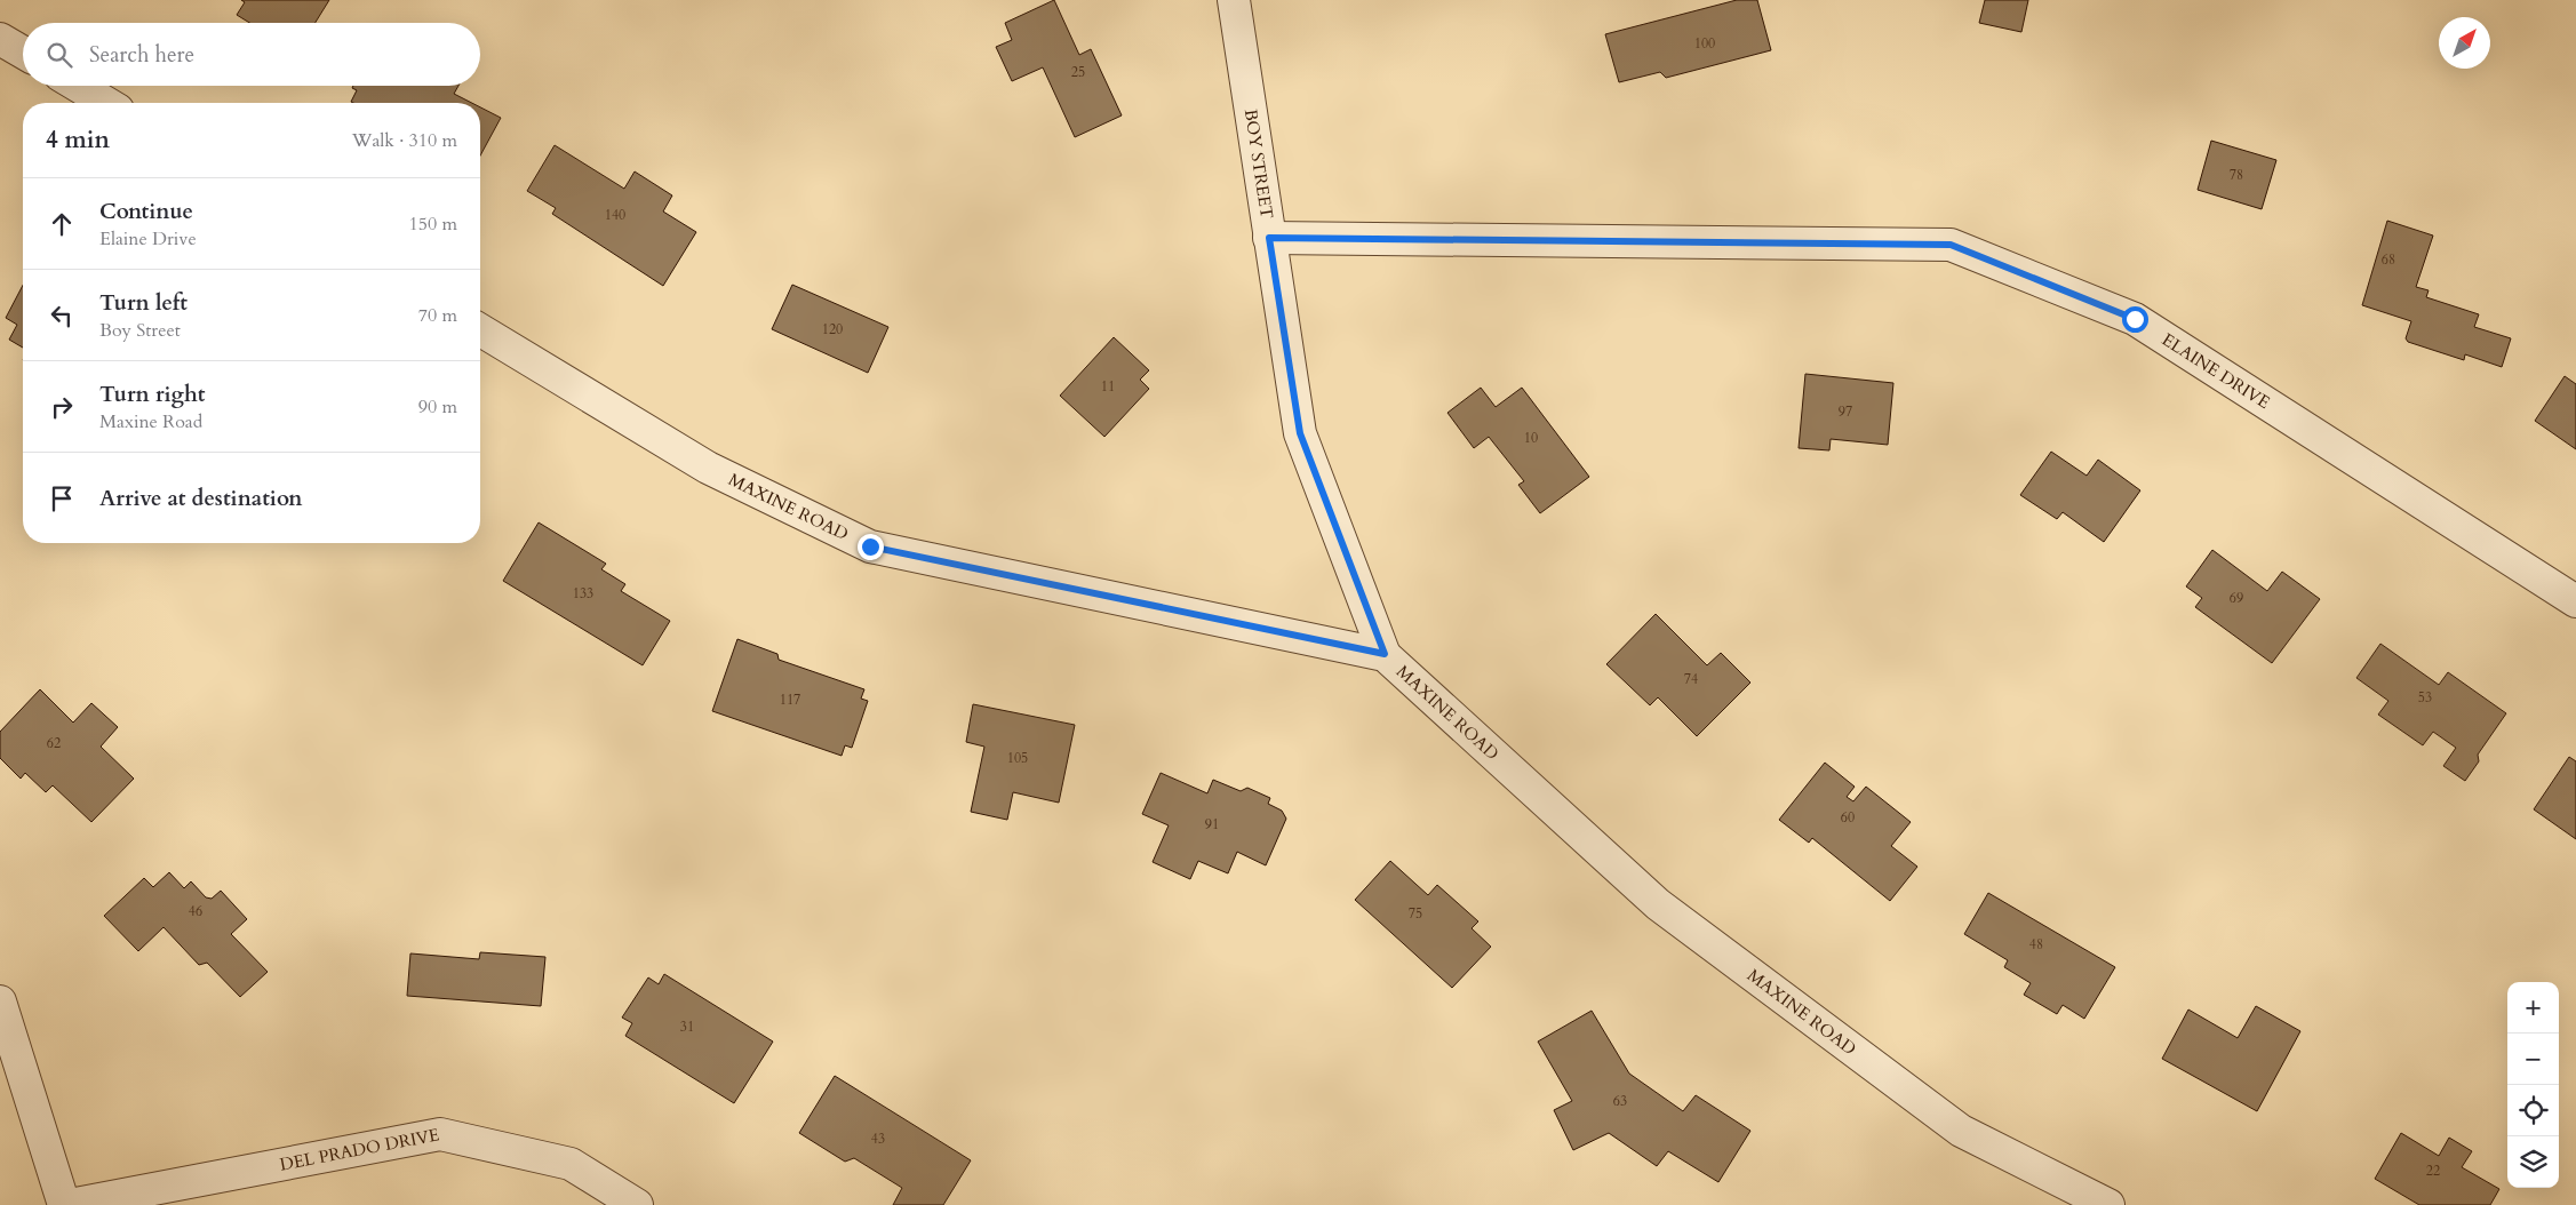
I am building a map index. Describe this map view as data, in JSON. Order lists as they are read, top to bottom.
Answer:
{
  "streets": {
    "street": [
      "BOY STREET",
      "ELAINE DRIVE",
      "MAXINE ROAD",
      "DEL PRADO DRIVE"
    ]
  },
  "crossings": [
    ["BOY STREET", "ELAINE DRIVE"],
    ["BOY STREET", "MAXINE ROAD"]
  ],
  "house_numbers": [
    "100",
    "25",
    "78",
    "140",
    "68",
    "120",
    "11",
    "97",
    "10",
    "133",
    "69",
    "74",
    "53",
    "117",
    "62",
    "105",
    "60",
    "91",
    "46",
    "75",
    "48",
    "31",
    "63",
    "43",
    "22"
  ],
  "north": "top right",
  "page": {
    "search": "Search here",
    "heading": ["4 min", "Walk · 310 m"],
    "list": [
      ["Continue", "Elaine Drive", "150 m"],
      ["Turn left", "Boy Street", "70 m"],
      ["Turn right", "Maxine Road", "90 m"],
      "Arrive at destination"
    ],
    "map_buttons": ["+", "−"]
  }
}
